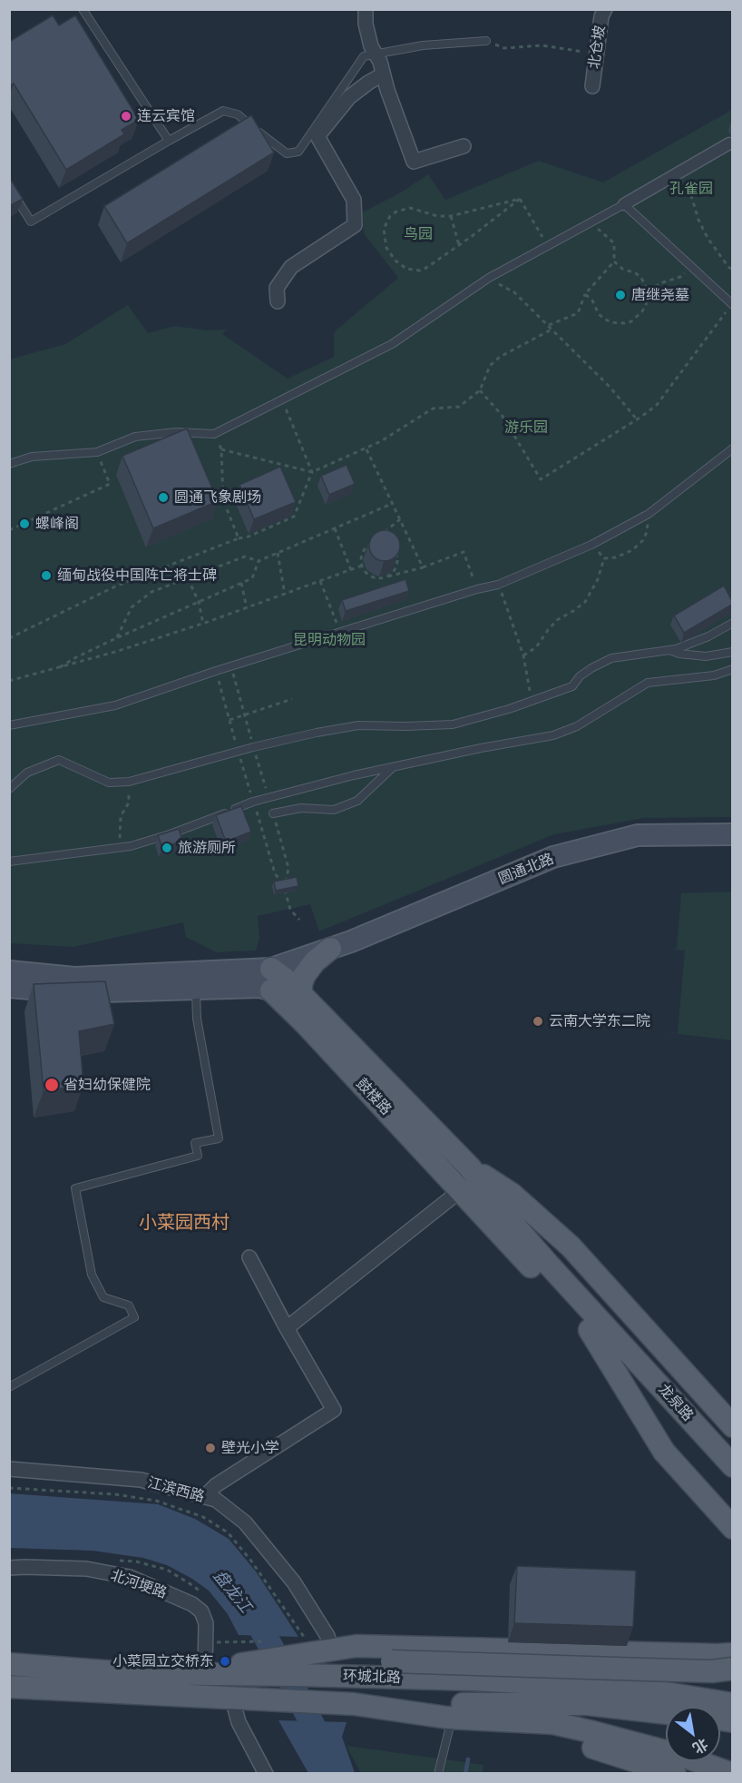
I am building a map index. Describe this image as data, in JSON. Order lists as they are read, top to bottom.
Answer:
{
  "streets": {
    "main road": [
      "圆通北路",
      "鼓楼路",
      "龙泉路",
      "环城北路"
    ],
    "street": ["北仓坡", "江滨西路", "北河埂路"]
  },
  "crossings": [
    ["圆通北路", "鼓楼路"],
    ["鼓楼路", "龙泉路"],
    ["北河埂路", "环城北路"]
  ],
  "districts": ["小菜园西村"],
  "water": ["盘龙江"],
  "parks": [
    "孔雀园",
    "鸟园",
    "游乐园",
    "昆明动物园"
  ],
  "places": [
    "连云宾馆",
    "唐继尧墓",
    "圆通飞象剧场",
    "螺峰阁",
    "缅甸战役中国阵亡将士碑",
    "旅游厕所",
    "云南大学东二院",
    "省妇幼保健院",
    "壁光小学",
    "小菜园立交桥东"
  ],
  "north": "bottom right"
}
